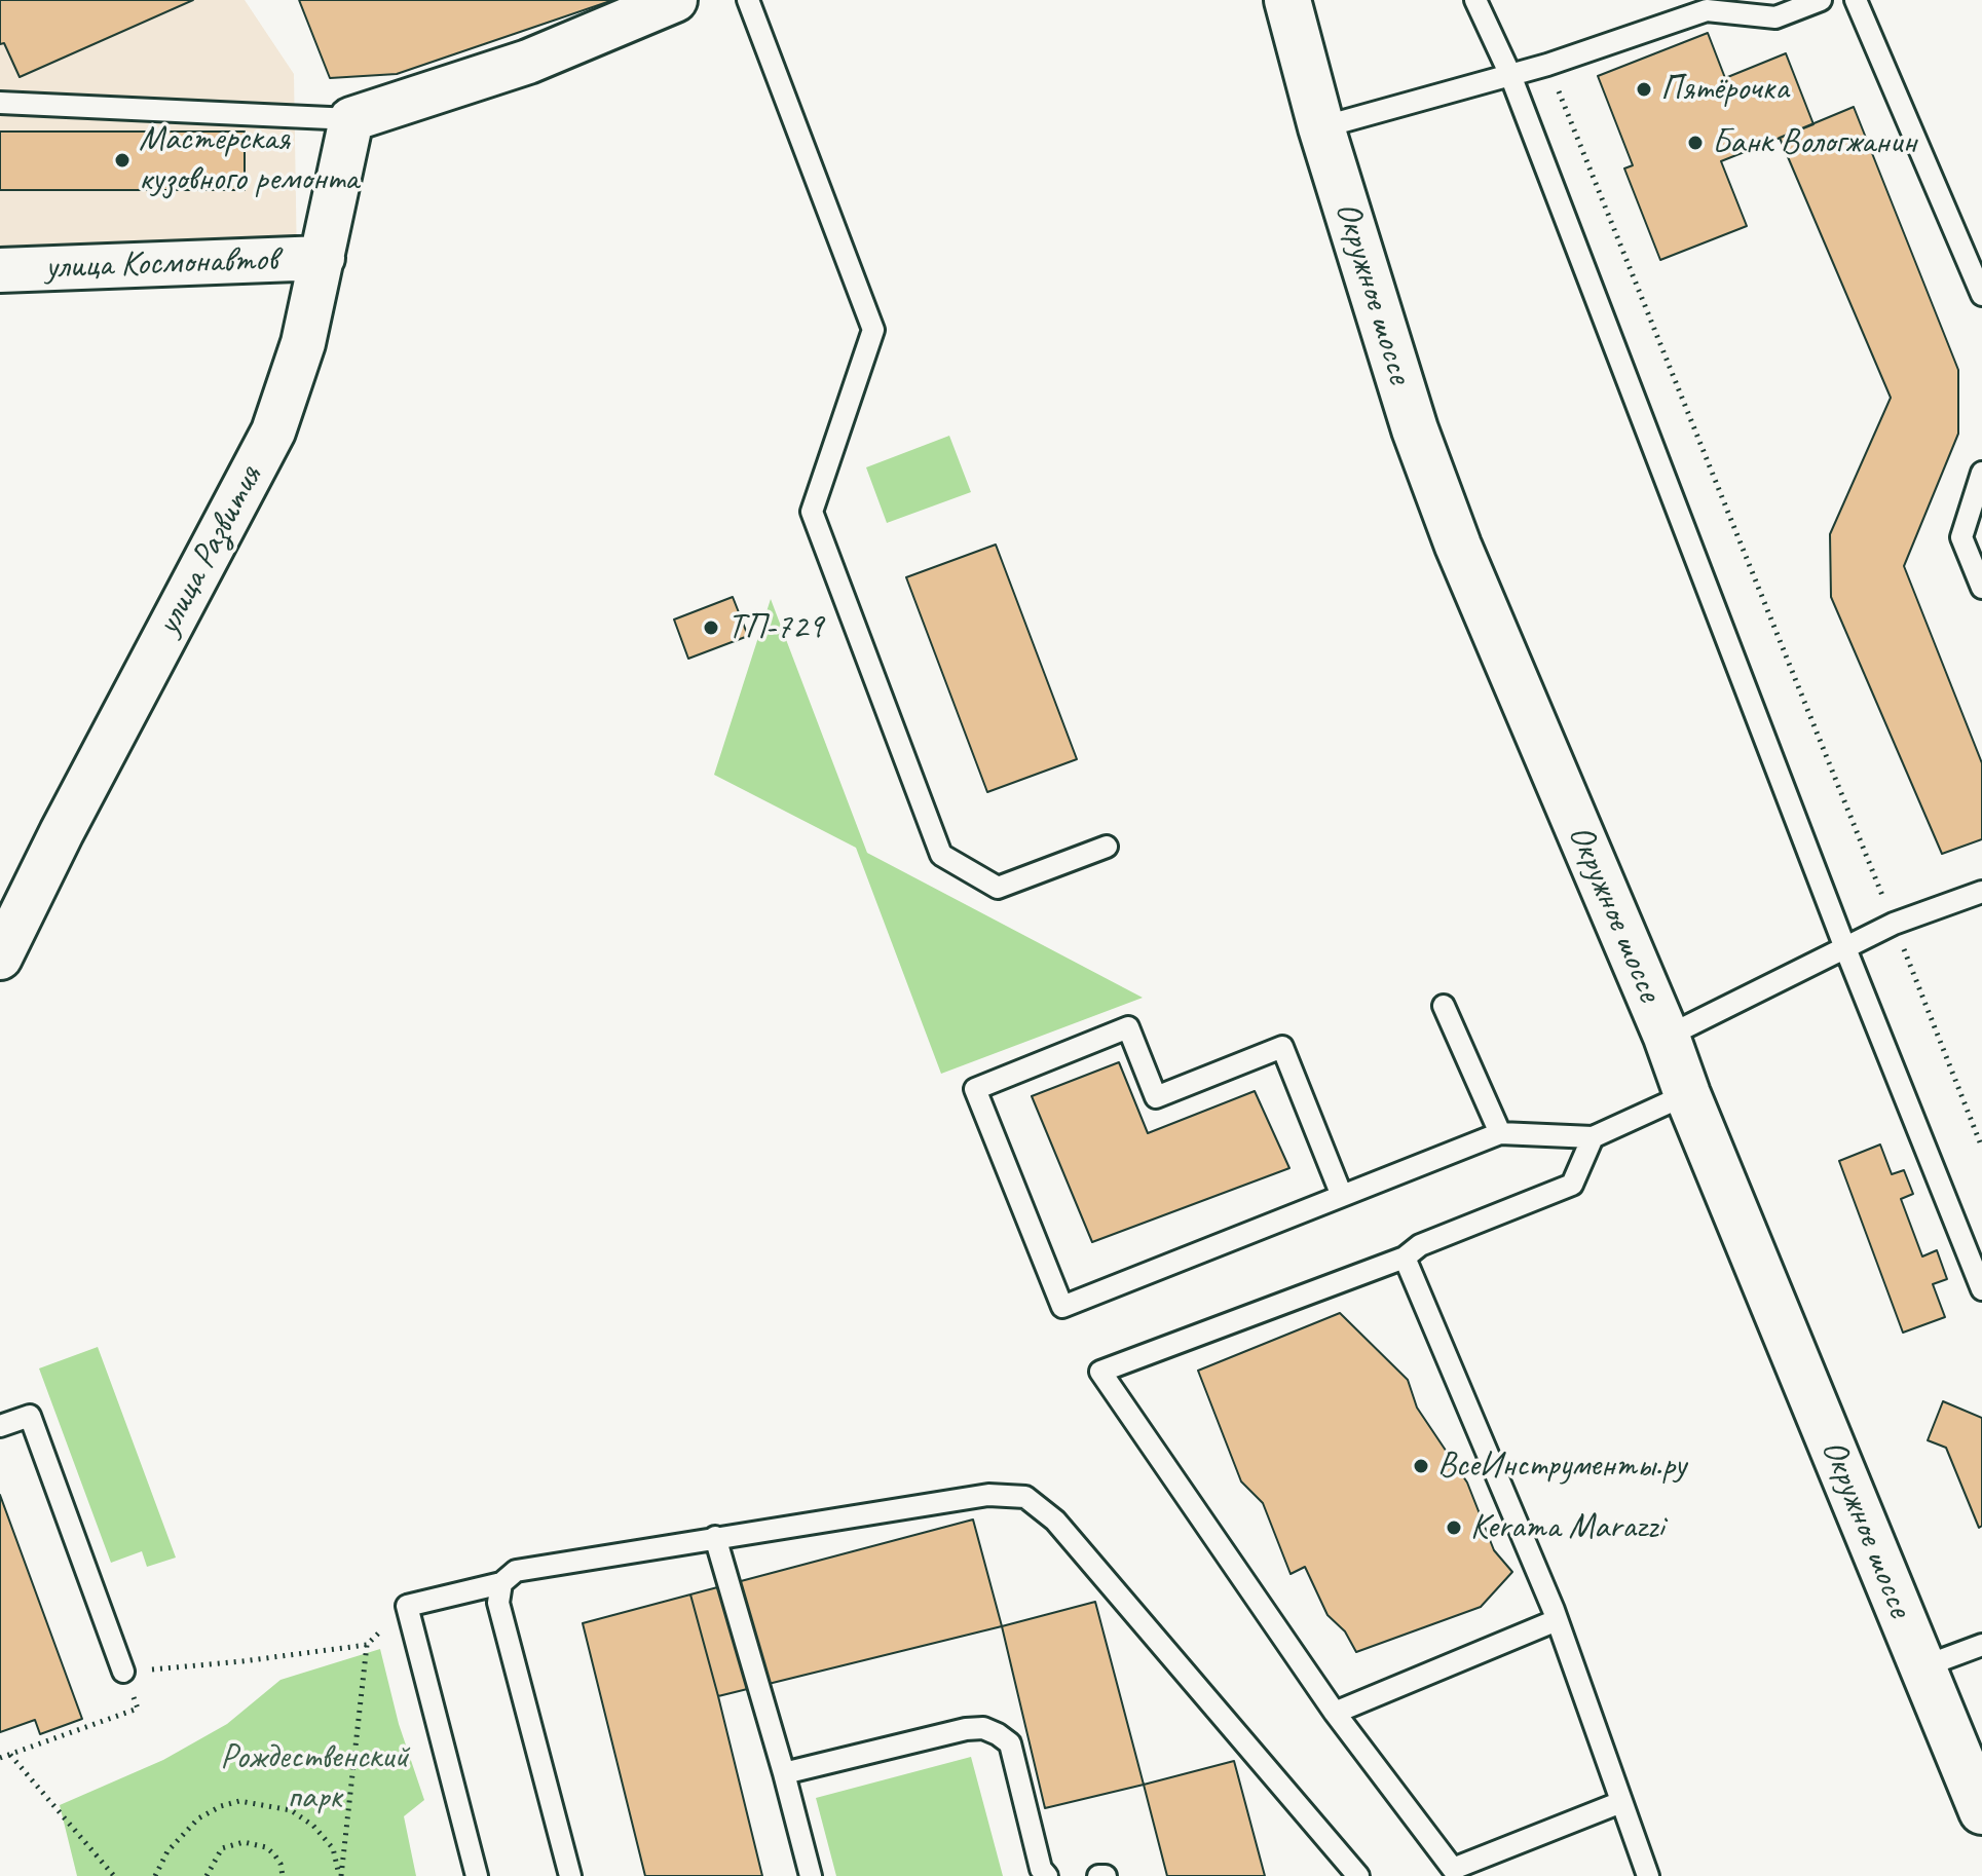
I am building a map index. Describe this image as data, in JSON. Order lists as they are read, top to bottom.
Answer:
{
  "streets": {
    "main road": ["Окружное шоссе"],
    "street": ["улица Космонавтов", "улица Развития"]
  },
  "crossings": [
    ["улица Космонавтов", "улица Развития"]
  ],
  "parks": ["Рождественский парк"],
  "places": [
    "Пятёрочка",
    "Банк Вологжанин",
    "Мастерская кузовного ремонта",
    "ТП-729",
    "ВсеИнструменты.ру",
    "Kerama Marazzi"
  ]
}
